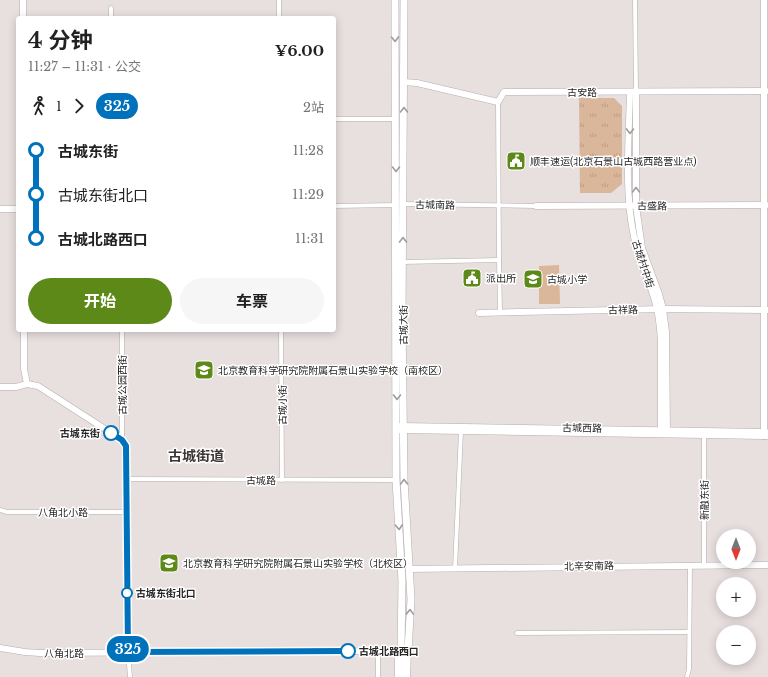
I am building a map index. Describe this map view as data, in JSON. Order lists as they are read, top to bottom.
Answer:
{
  "streets": {
    "main road": ["古城大街"],
    "street": [
      "古安路",
      "古城南路",
      "古盛路",
      "古城村中街",
      "古祥路",
      "古城公园西街",
      "古城小街",
      "古城西路",
      "古城路",
      "新融东街",
      "八角北小路",
      "北辛安南路",
      "八角北路"
    ]
  },
  "crossings": [
    ["古安路", "古城村中街"],
    ["古城南路", "古盛路"],
    ["古城南路", "古城大街"],
    ["古盛路", "古城村中街"],
    ["古城村中街", "古祥路"],
    ["古城村中街", "古城西路"],
    ["古城大街", "古城西路"],
    ["古城大街", "古城路"],
    ["古城大街", "北辛安南路"],
    ["古城大街", "八角北路"],
    ["古城小街", "古城路"],
    ["古城西路", "新融东街"],
    ["新融东街", "北辛安南路"]
  ],
  "districts": ["古城街道"],
  "places": {
    "public building": ["顺丰速运(北京石景山古城西路营业点)", "派出所"],
    "school or university": ["古城小学", "北京教育科学研究院附属石景山实验学校（南校区）", "北京教育科学研究院附属石景山实验学校（北校区）"],
    "other": ["古城东街", "古城东街北口", "古城北路西口"]
  },
  "lines": ["bus line 325"],
  "north": "bottom",
  "page": {
    "on_map": "325",
    "heading": ["4 分钟", "11:27 – 11:31 · 公交", "¥6.00"],
    "legs": ["1", "325", "2站"],
    "list": [
      {
        "name": "古城东街",
        "value": "11:28"
      },
      {
        "name": "古城东街北口",
        "value": "11:29"
      },
      {
        "name": "古城北路西口",
        "value": "11:31"
      }
    ],
    "buttons": ["开始", "车票"],
    "map_buttons": ["+", "−"]
  }
}
